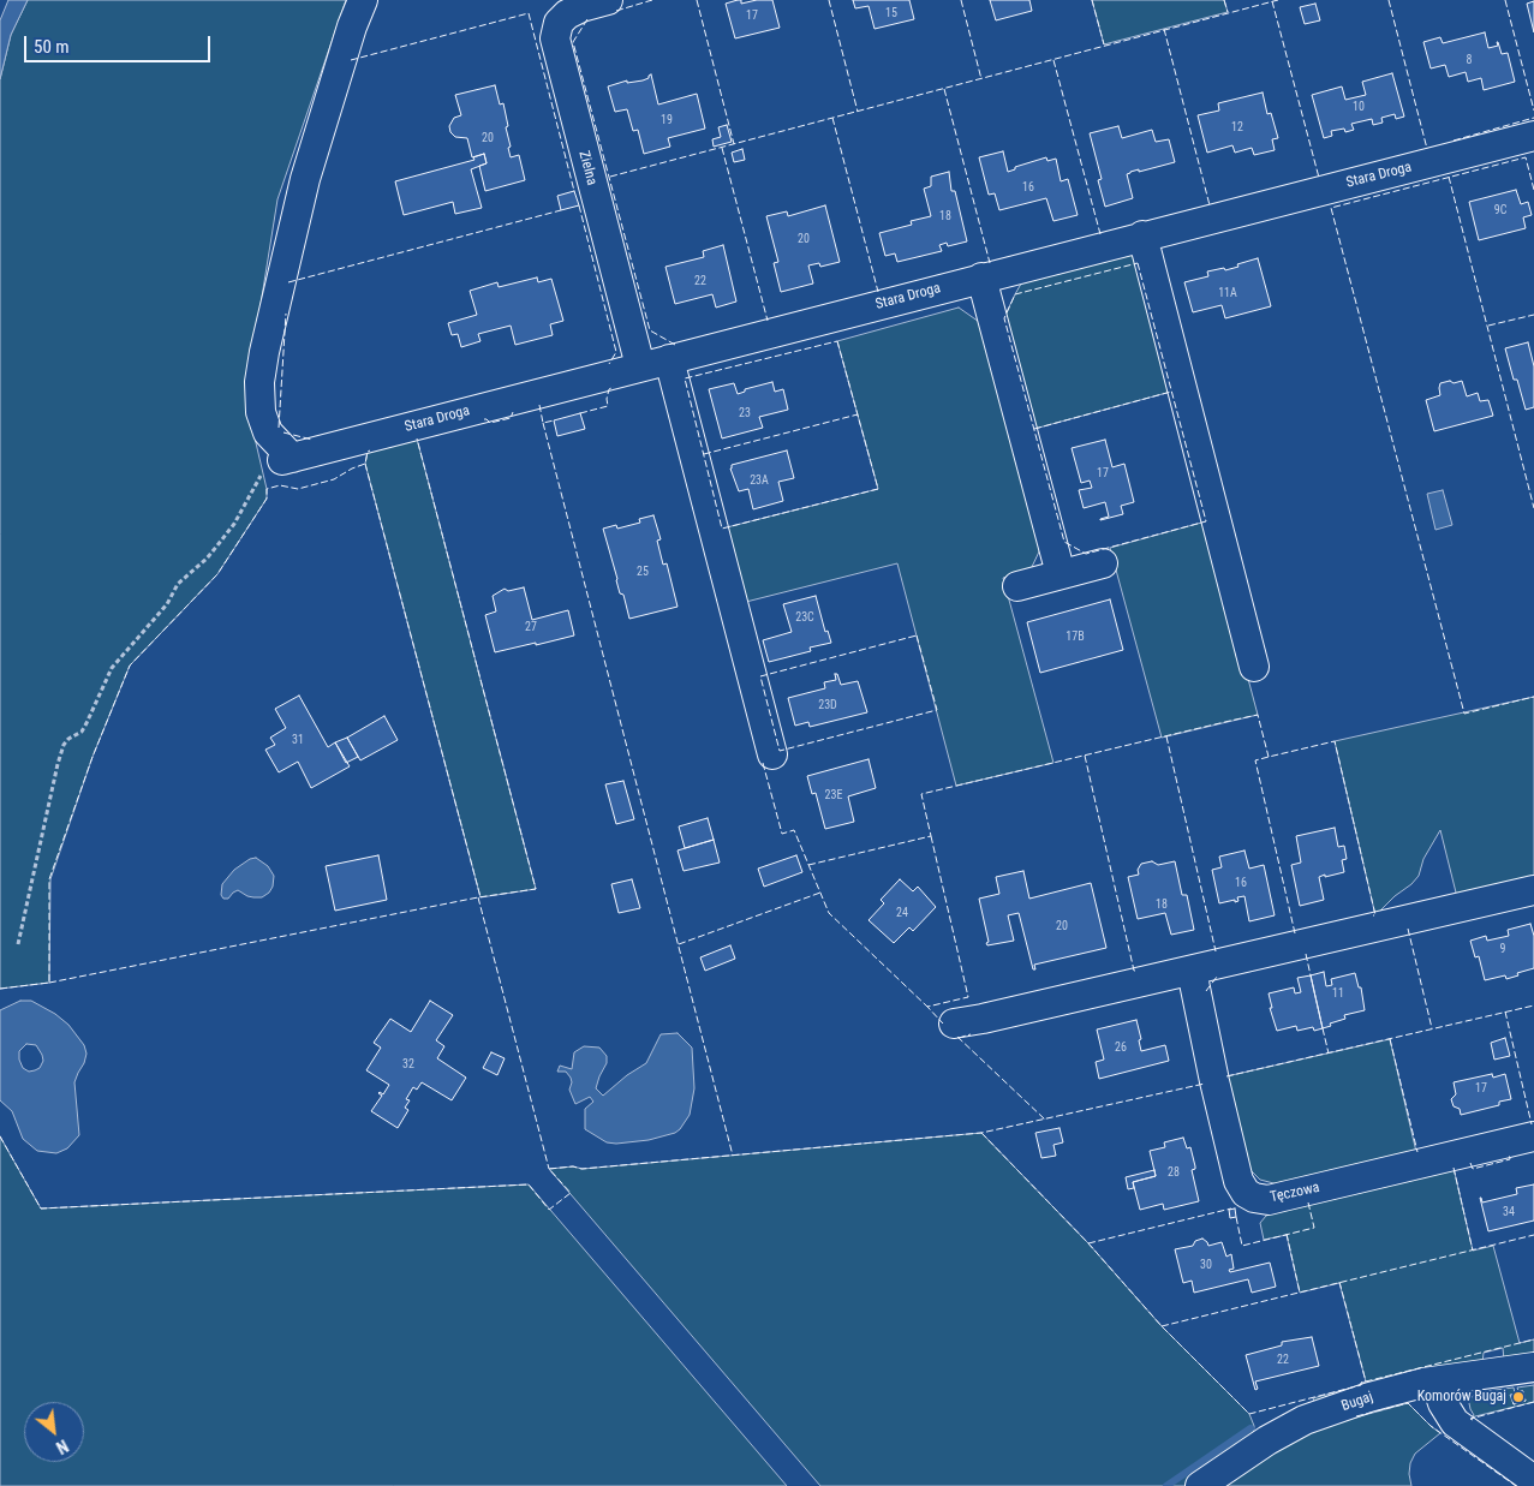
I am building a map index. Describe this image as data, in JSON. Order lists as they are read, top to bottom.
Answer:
{
  "streets": {
    "street": [
      "Zielna",
      "Stara Droga",
      "Tęczowa",
      "Bugaj"
    ]
  },
  "crossings": [
    ["Zielna", "Stara Droga"]
  ],
  "places": ["Komorów Bugaj"],
  "house_numbers": [
    "15",
    "17",
    "8",
    "10",
    "19",
    "12",
    "20",
    "16",
    "9C",
    "18",
    "20",
    "22",
    "11A",
    "23",
    "17",
    "23A",
    "25",
    "23C",
    "27",
    "17B",
    "23D",
    "31",
    "23E",
    "16",
    "18",
    "24",
    "20",
    "9",
    "11",
    "26",
    "32",
    "17",
    "28",
    "34",
    "30",
    "22"
  ],
  "scale_bar": "50 m",
  "north": "bottom right"
}
